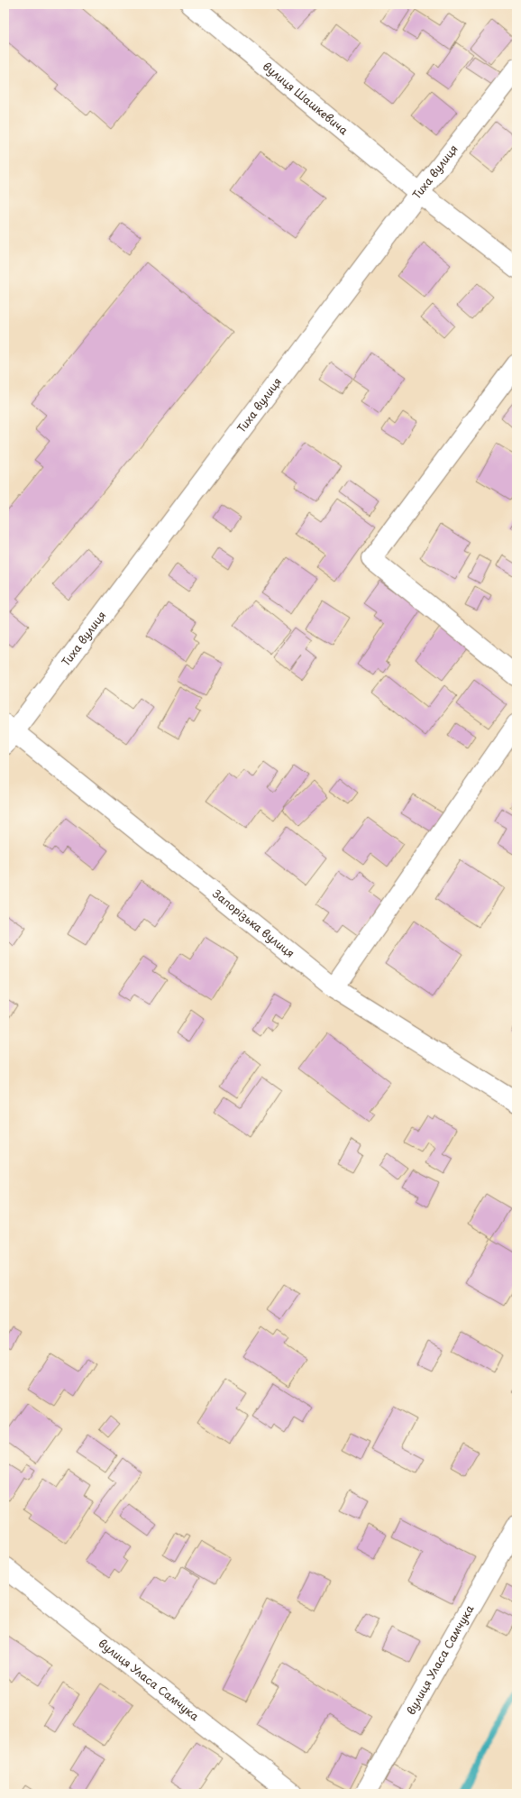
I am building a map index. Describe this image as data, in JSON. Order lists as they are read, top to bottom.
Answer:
{
  "streets": {
    "street": [
      "вулиця Шашкевича",
      "Тиха вулиця",
      "Запорізька вулиця",
      "вулиця Уласа Самчука"
    ]
  },
  "crossings": [
    ["вулиця Шашкевича", "Тиха вулиця"],
    ["Тиха вулиця", "Запорізька вулиця"]
  ]
}
